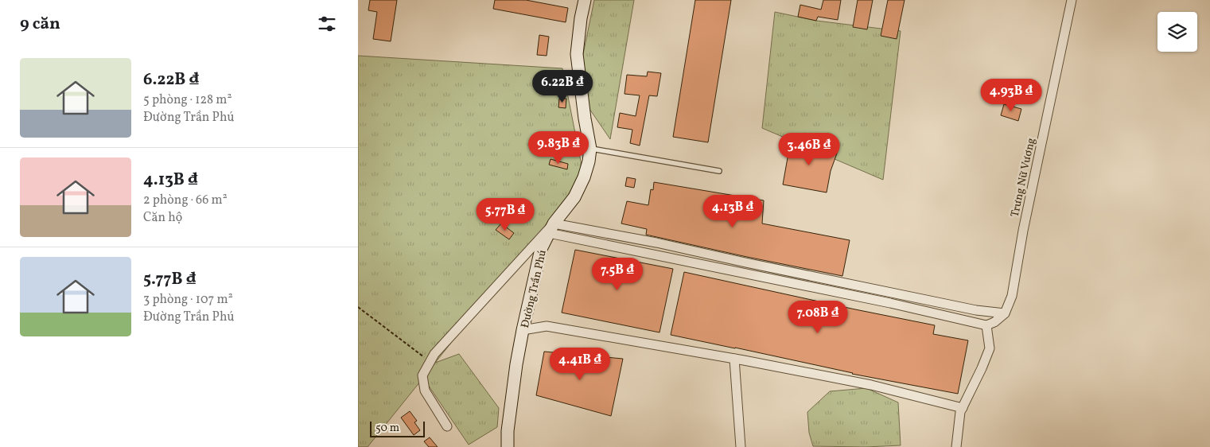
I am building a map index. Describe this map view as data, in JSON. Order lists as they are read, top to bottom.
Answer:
{
  "streets": {
    "main road": ["Đường Trần Phú"],
    "street": ["Trưng Nữ Vương"]
  },
  "scale_bar": "50 m",
  "page": {
    "heading": "9 căn",
    "list": [
      {
        "name": "6.22B ₫",
        "note": "5 phòng · 128 m² · Đường Trần Phú"
      },
      {
        "name": "4.13B ₫",
        "note": "2 phòng · 66 m² · Căn hộ"
      },
      {
        "name": "5.77B ₫",
        "note": "3 phòng · 107 m² · Đường Trần Phú"
      }
    ],
    "price": [
      "6.22B ₫",
      "4.93B ₫",
      "9.83B ₫",
      "3.46B ₫",
      "4.13B ₫",
      "5.77B ₫",
      "7.5B ₫",
      "7.08B ₫",
      "4.41B ₫"
    ],
    "scale": "50 m"
  }
}
